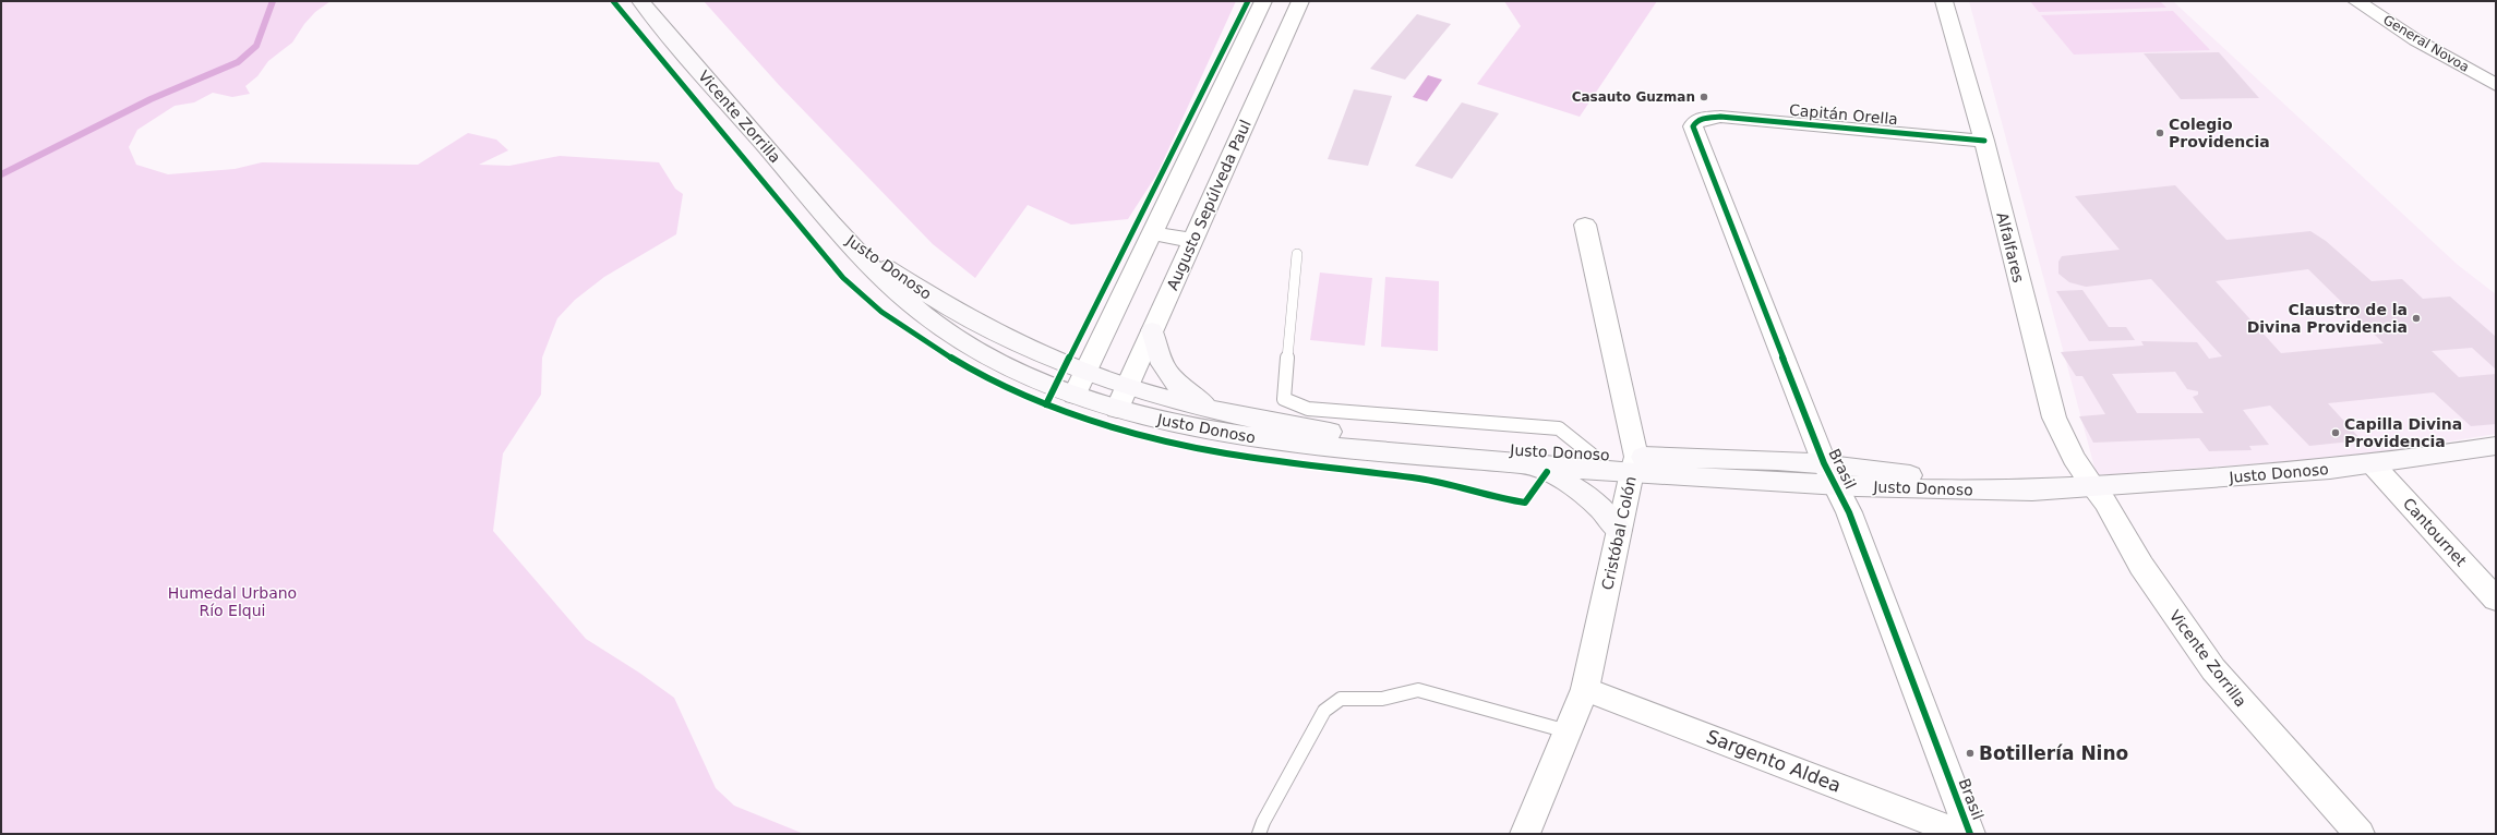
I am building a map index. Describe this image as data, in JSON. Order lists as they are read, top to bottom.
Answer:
{
  "streets": {
    "main road": ["Vicente Zorrilla", "Justo Donoso"],
    "street": [
      "General Novoa",
      "Capitán Orella",
      "Augusto Sepúlveda Paul",
      "Alfalfares",
      "Brasil",
      "Cantournet",
      "Cristóbal Colón",
      "Sargento Aldea"
    ]
  },
  "crossings": [
    ["Capitán Orella", "Alfalfares"],
    ["Capitán Orella", "Brasil"],
    ["Vicente Zorrilla", "Alfalfares"],
    ["Vicente Zorrilla", "Justo Donoso"],
    ["Augusto Sepúlveda Paul", "Justo Donoso"],
    ["Alfalfares", "Justo Donoso"],
    ["Justo Donoso", "Brasil"],
    ["Justo Donoso", "Cantournet"],
    ["Justo Donoso", "Cristóbal Colón"],
    ["Cristóbal Colón", "Sargento Aldea"]
  ],
  "parks": ["Humedal Urbano Río Elqui"],
  "places": [
    "Casauto Guzman",
    "Colegio Providencia",
    "Claustro de la Divina Providencia",
    "Capilla Divina Providencia",
    "Botillería Nino"
  ]
}
